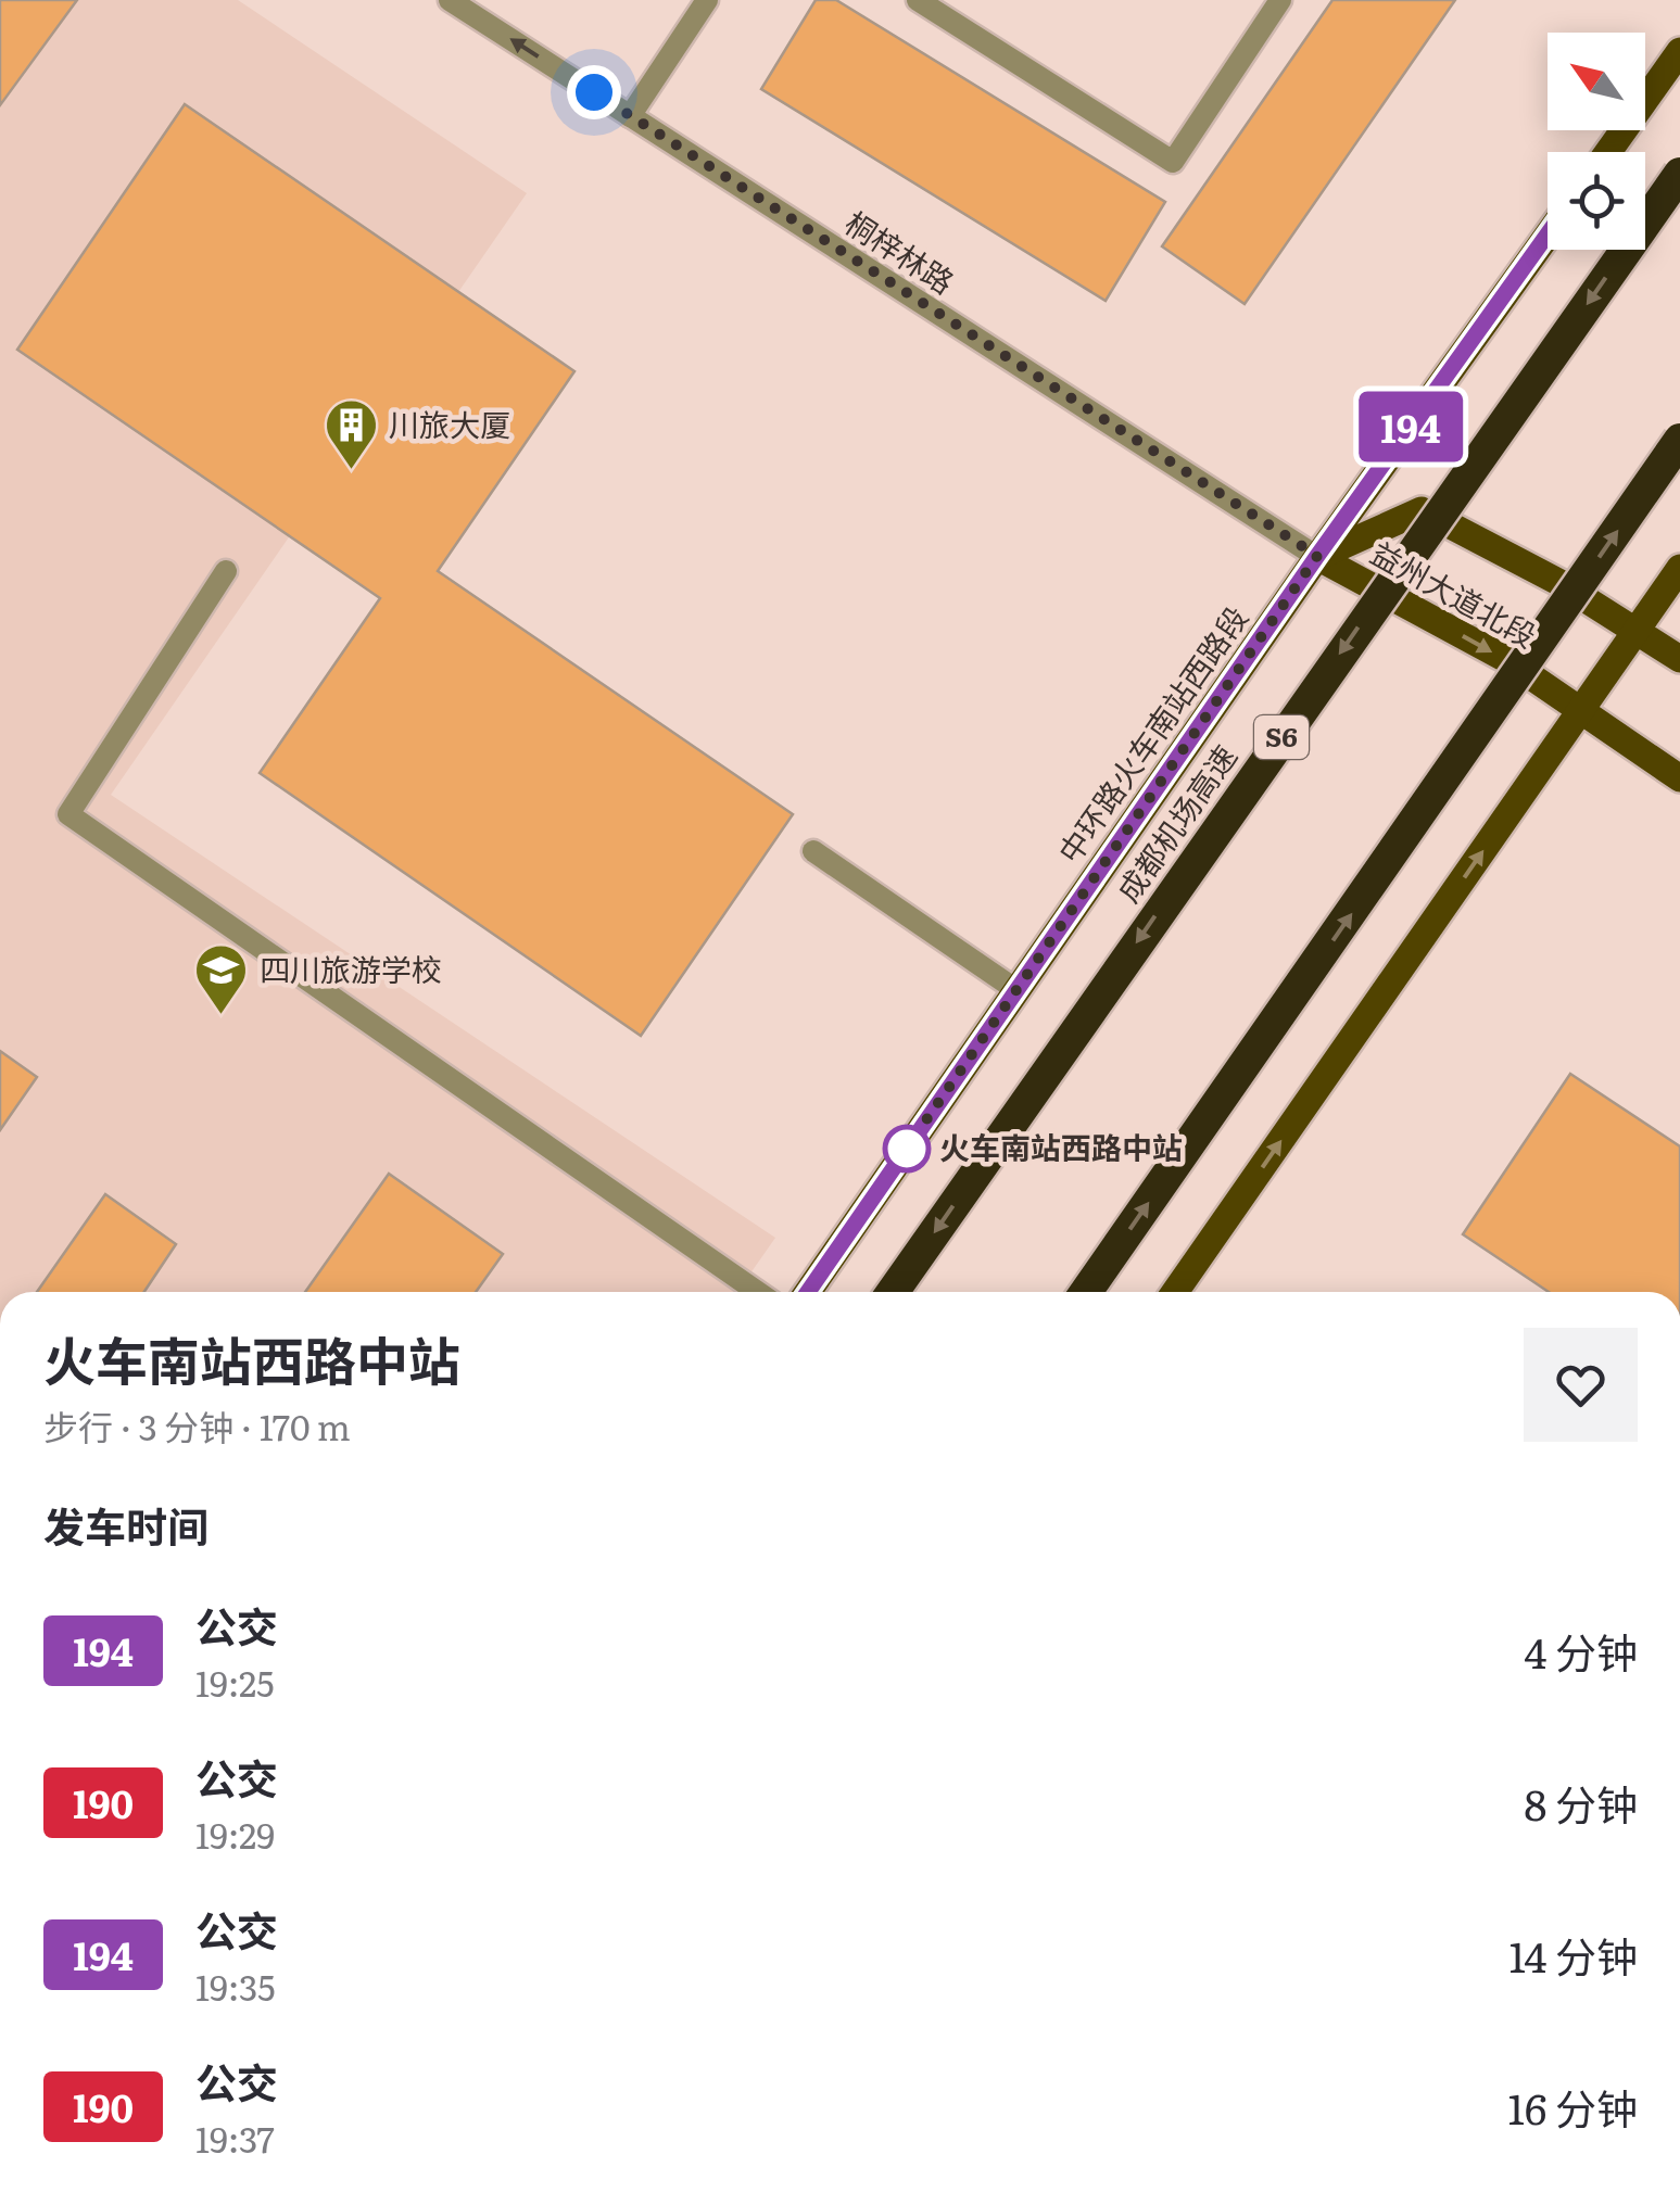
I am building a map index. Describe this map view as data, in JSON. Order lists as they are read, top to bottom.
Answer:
{
  "streets": {
    "highway": ["S6", "成都机场高速"],
    "main road": ["益州大道北段", "中环路火车南站西路段"],
    "street": ["桐梓林路"]
  },
  "crossings": [
    ["桐梓林路", "益州大道北段"],
    ["桐梓林路", "中环路火车南站西路段"],
    ["益州大道北段", "中环路火车南站西路段"]
  ],
  "one_way": ["益州大道北段"],
  "places": {
    "building": ["川旅大厦"],
    "school or university": ["四川旅游学校"],
    "other": ["火车南站西路中站"]
  },
  "lines": ["bus line 194"],
  "north": "top left",
  "page": {
    "on_map": "194",
    "heading": [
      ["火车南站西路中站", "步行 · 3 分钟 · 170 m"],
      "发车时间"
    ],
    "list": [
      {
        "mark": "194",
        "name": "公交",
        "note": "19:25",
        "value": "4 分钟"
      },
      {
        "mark": "190",
        "name": "公交",
        "note": "19:29",
        "value": "8 分钟"
      },
      {
        "mark": "194",
        "name": "公交",
        "note": "19:35",
        "value": "14 分钟"
      },
      {
        "mark": "190",
        "name": "公交",
        "note": "19:37",
        "value": "16 分钟"
      }
    ]
  }
}
